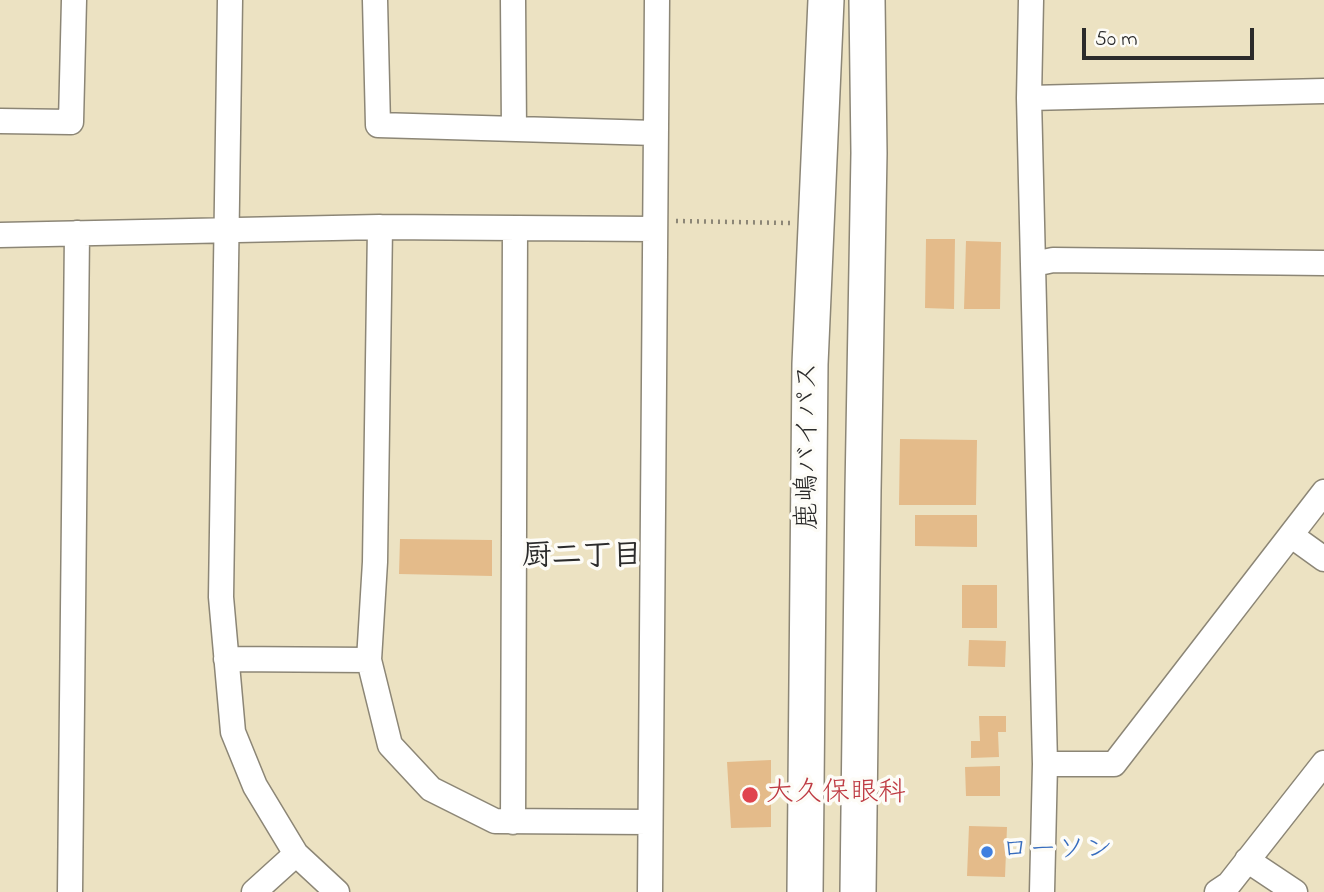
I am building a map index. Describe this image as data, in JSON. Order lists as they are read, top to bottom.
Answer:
{
  "streets": {
    "highway": ["鹿嶋バイパス"]
  },
  "districts": ["厨二丁目"],
  "places": ["大久保眼科", "ローソン"],
  "scale_bar": "50 m"
}
